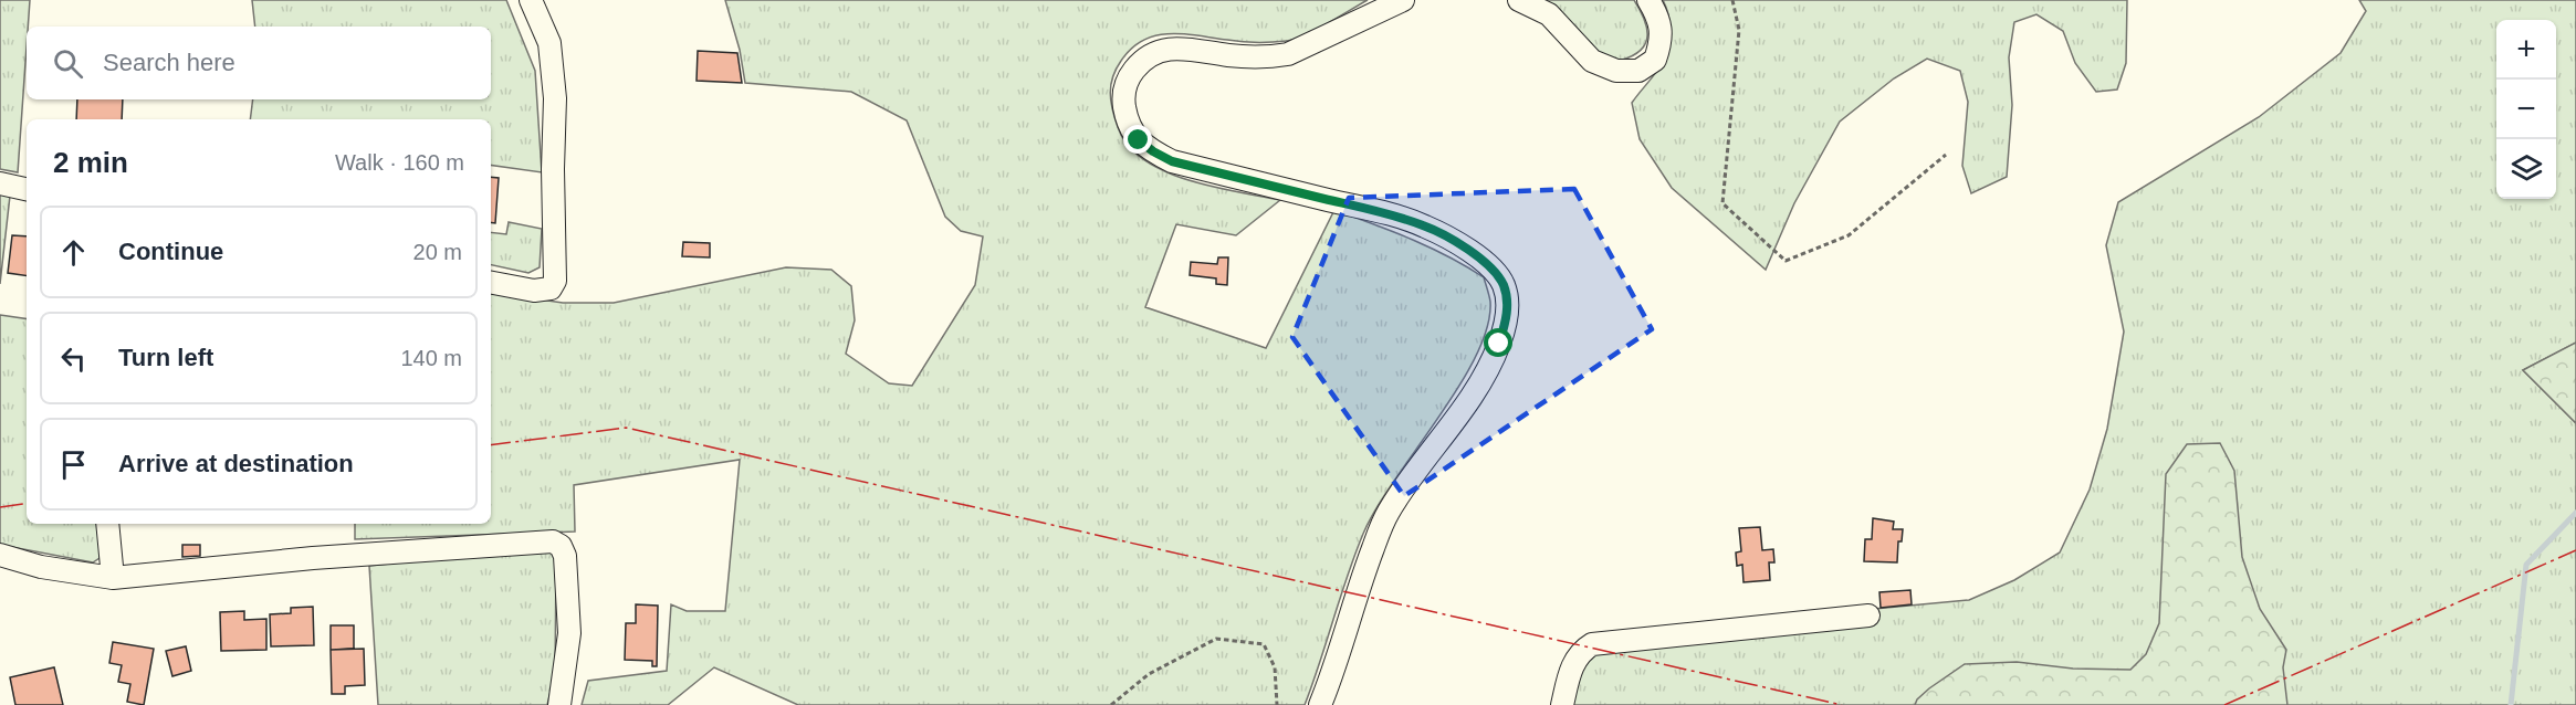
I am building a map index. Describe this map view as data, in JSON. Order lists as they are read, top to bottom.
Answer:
{
  "page": {
    "map_buttons": ["+", "−"],
    "search": "Search here",
    "heading": ["2 min", "Walk · 160 m"],
    "list": [
      ["Continue", "20 m"],
      ["Turn left", "140 m"],
      "Arrive at destination"
    ]
  }
}
